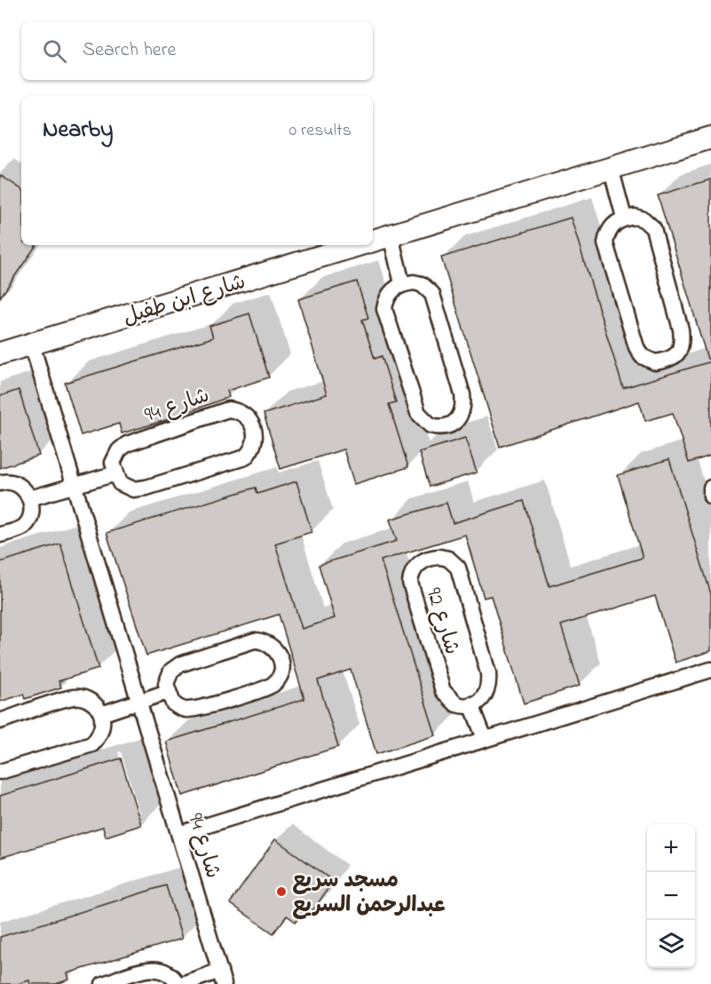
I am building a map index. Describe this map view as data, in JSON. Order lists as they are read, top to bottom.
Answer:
{
  "streets": {
    "street": ["شارع ابن طفيل", "شارع 94", "شارع 92"]
  },
  "crossings": [
    ["شارع ابن طفيل", "شارع 94"]
  ],
  "places": ["مسجد سريع عبدالرحمن السريع"],
  "page": {
    "search": "Search here",
    "heading": ["Nearby", "0 results"],
    "map_buttons": ["+", "−"]
  }
}
